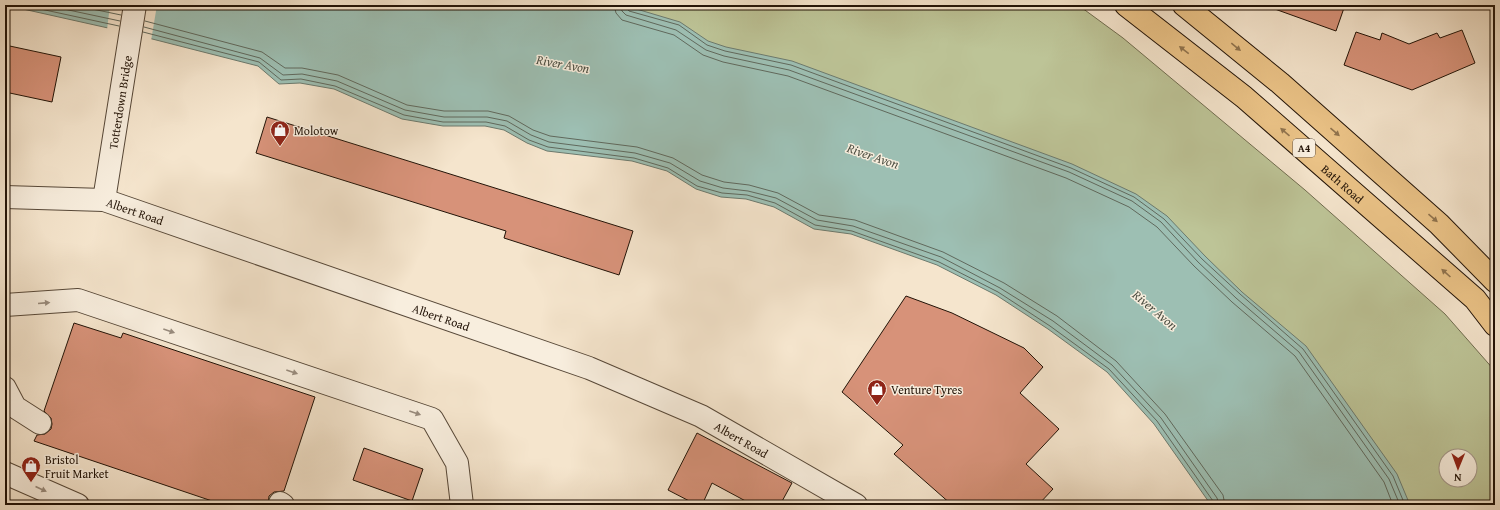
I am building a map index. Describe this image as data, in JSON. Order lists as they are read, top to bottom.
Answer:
{
  "streets": {
    "highway": ["A4", "Bath Road"],
    "street": ["Totterdown Bridge", "Albert Road"]
  },
  "crossings": [
    ["Totterdown Bridge", "Albert Road"]
  ],
  "water": ["River Avon"],
  "places": {
    "shop": ["Molotow", "Venture Tyres", "Bristol Fruit Market"]
  },
  "north": "bottom"
}
